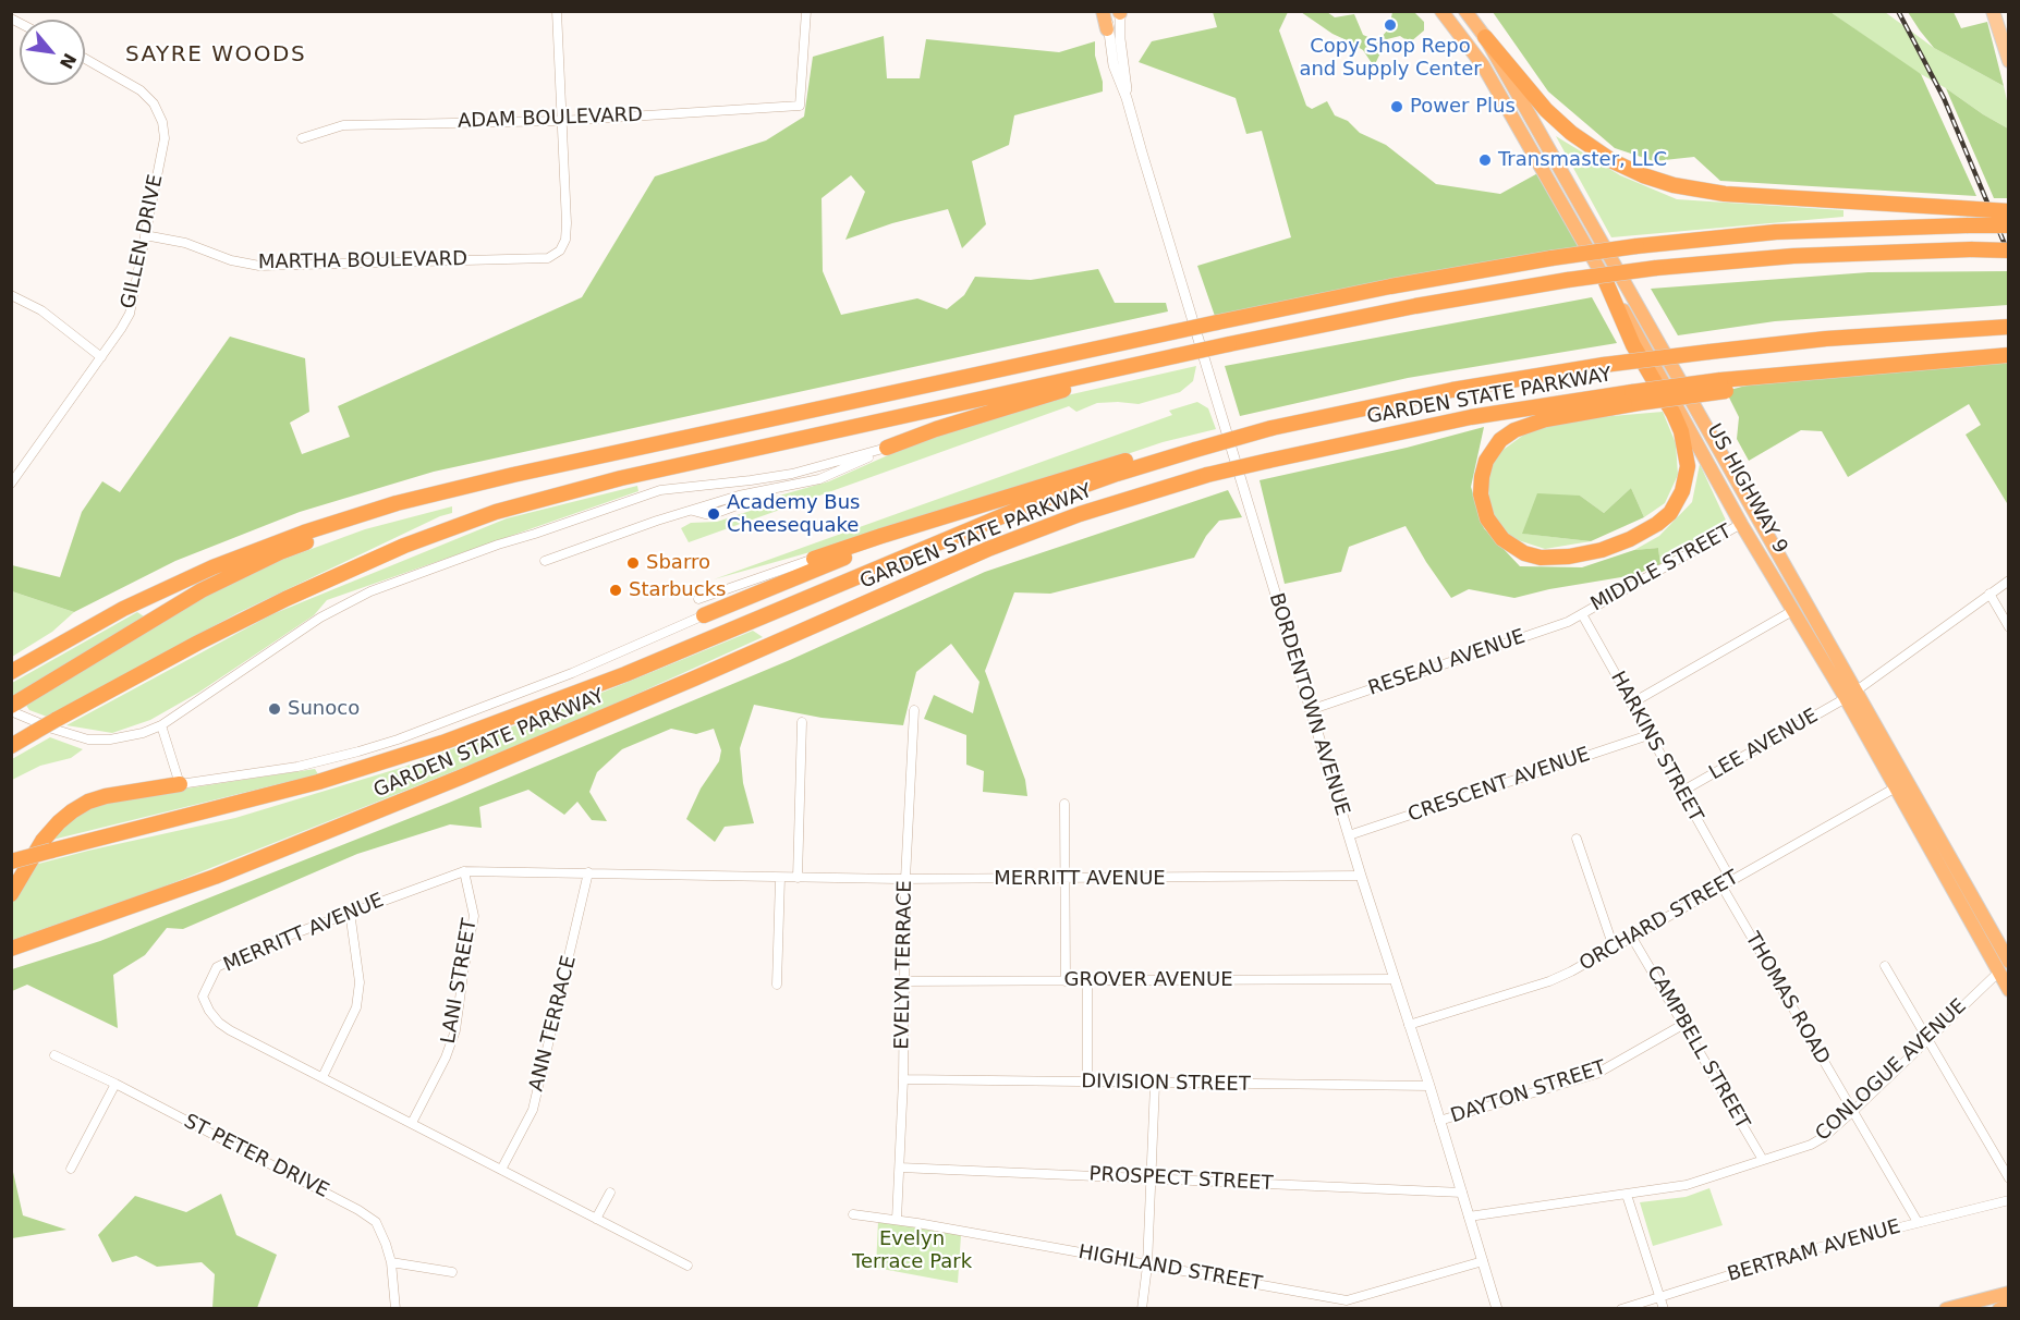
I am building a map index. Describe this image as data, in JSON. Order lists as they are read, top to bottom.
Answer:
{
  "streets": {
    "highway": ["GARDEN STATE PARKWAY", "US HIGHWAY 9"],
    "street": [
      "ADAM BOULEVARD",
      "GILLEN DRIVE",
      "MARTHA BOULEVARD",
      "MIDDLE STREET",
      "RESEAU AVENUE",
      "BORDENTOWN AVENUE",
      "LEE AVENUE",
      "HARKINS STREET",
      "CRESCENT AVENUE",
      "MERRITT AVENUE",
      "ORCHARD STREET",
      "EVELYN TERRACE",
      "GROVER AVENUE",
      "LANI STREET",
      "THOMAS ROAD",
      "ANN TERRACE",
      "CAMPBELL STREET",
      "CONLOGUE AVENUE",
      "DIVISION STREET",
      "DAYTON STREET",
      "ST PETER DRIVE",
      "PROSPECT STREET",
      "BERTRAM AVENUE",
      "HIGHLAND STREET"
    ]
  },
  "crossings": [
    ["ADAM BOULEVARD", "MARTHA BOULEVARD"],
    ["GILLEN DRIVE", "MARTHA BOULEVARD"],
    ["US HIGHWAY 9", "MIDDLE STREET"],
    ["US HIGHWAY 9", "LEE AVENUE"],
    ["US HIGHWAY 9", "ORCHARD STREET"],
    ["US HIGHWAY 9", "CONLOGUE AVENUE"],
    ["MIDDLE STREET", "RESEAU AVENUE"],
    ["MIDDLE STREET", "HARKINS STREET"],
    ["RESEAU AVENUE", "BORDENTOWN AVENUE"],
    ["RESEAU AVENUE", "HARKINS STREET"],
    ["BORDENTOWN AVENUE", "CRESCENT AVENUE"],
    ["BORDENTOWN AVENUE", "MERRITT AVENUE"],
    ["BORDENTOWN AVENUE", "ORCHARD STREET"],
    ["BORDENTOWN AVENUE", "GROVER AVENUE"],
    ["BORDENTOWN AVENUE", "CONLOGUE AVENUE"],
    ["BORDENTOWN AVENUE", "DIVISION STREET"],
    ["BORDENTOWN AVENUE", "DAYTON STREET"],
    ["BORDENTOWN AVENUE", "PROSPECT STREET"],
    ["BORDENTOWN AVENUE", "HIGHLAND STREET"],
    ["LEE AVENUE", "HARKINS STREET"],
    ["HARKINS STREET", "CRESCENT AVENUE"],
    ["HARKINS STREET", "ORCHARD STREET"],
    ["MERRITT AVENUE", "EVELYN TERRACE"],
    ["MERRITT AVENUE", "LANI STREET"],
    ["MERRITT AVENUE", "ANN TERRACE"],
    ["ORCHARD STREET", "THOMAS ROAD"],
    ["ORCHARD STREET", "CAMPBELL STREET"],
    ["EVELYN TERRACE", "GROVER AVENUE"],
    ["EVELYN TERRACE", "DIVISION STREET"],
    ["EVELYN TERRACE", "PROSPECT STREET"],
    ["EVELYN TERRACE", "HIGHLAND STREET"],
    ["THOMAS ROAD", "CONLOGUE AVENUE"],
    ["THOMAS ROAD", "BERTRAM AVENUE"],
    ["CAMPBELL STREET", "CONLOGUE AVENUE"],
    ["CAMPBELL STREET", "DAYTON STREET"]
  ],
  "districts": ["SAYRE WOODS"],
  "parks": ["Evelyn Terrace Park"],
  "places": [
    "Copy Shop Repo and Supply Center",
    "Power Plus",
    "Transmaster, LLC",
    "Academy Bus Cheesequake",
    "Sbarro",
    "Starbucks",
    "Sunoco"
  ],
  "north": "bottom right"
}
